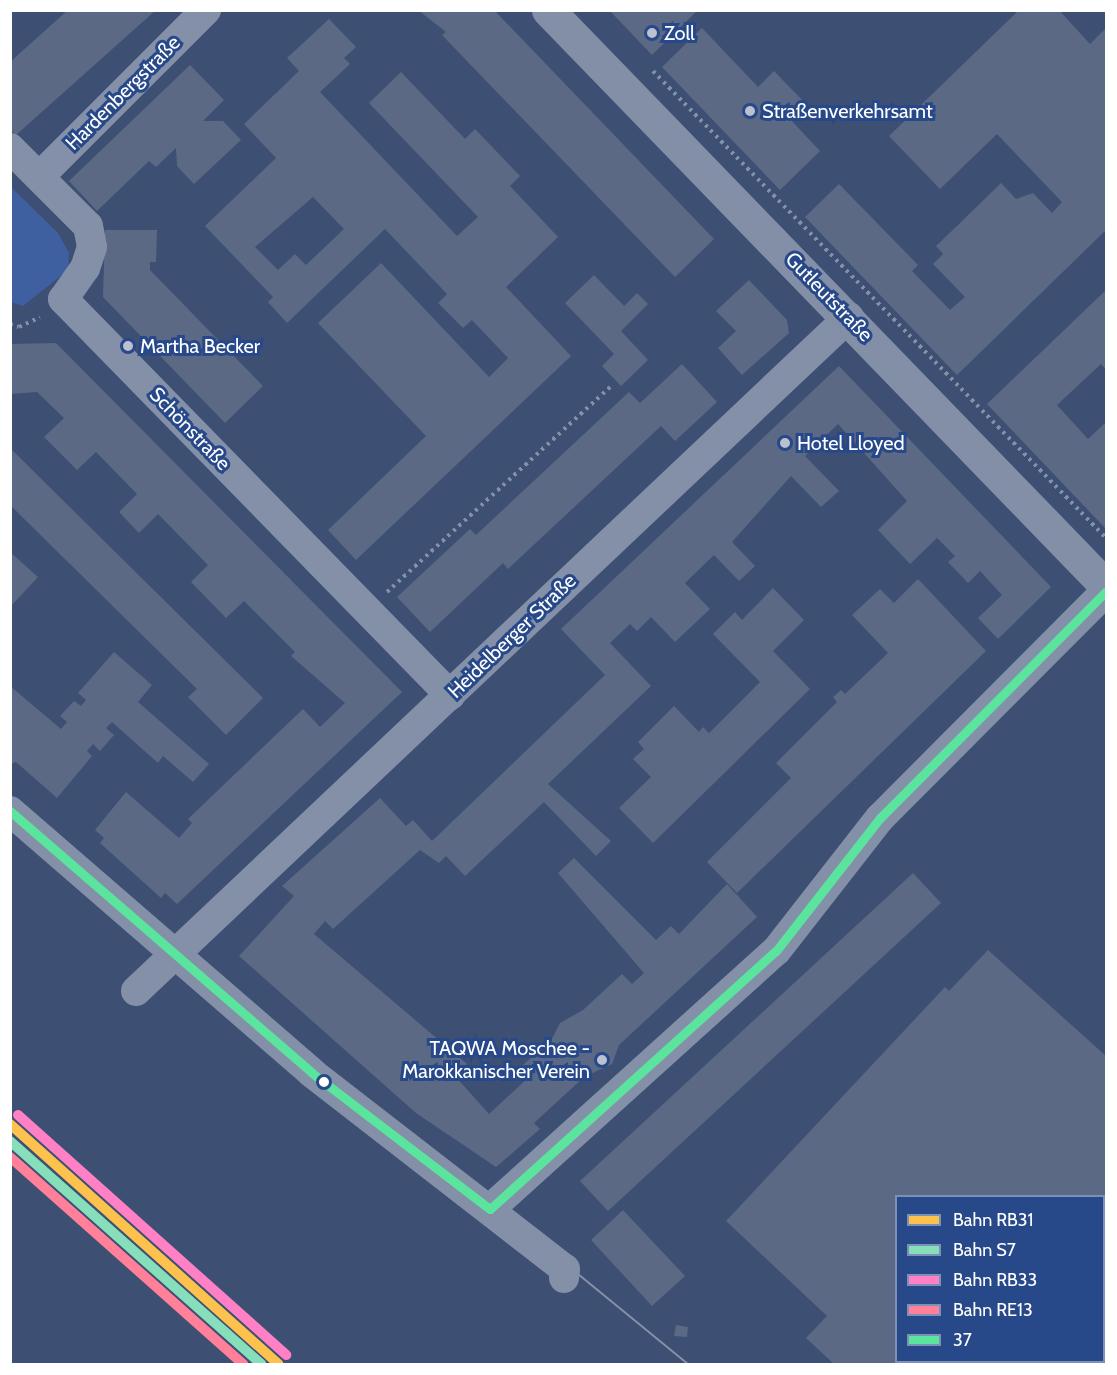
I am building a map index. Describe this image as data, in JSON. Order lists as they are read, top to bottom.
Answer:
{
  "streets": {
    "main road": ["Gutleutstraße"],
    "street": ["Hardenbergstraße", "Schönstraße", "Heidelberger Straße"]
  },
  "crossings": [
    ["Hardenbergstraße", "Schönstraße"],
    ["Gutleutstraße", "Heidelberger Straße"],
    ["Schönstraße", "Heidelberger Straße"]
  ],
  "places": [
    "Zoll",
    "Straßenverkehrsamt",
    "Martha Becker",
    "Hotel Lloyed",
    "TAQWA Moschee - Marokkanischer Verein"
  ],
  "lines": [
    "transit line 37",
    "rail line RB33",
    "rail line RB31",
    "rail line S7",
    "rail line RE13"
  ],
  "legend": [
    "Bahn RB31",
    "Bahn S7",
    "Bahn RB33",
    "Bahn RE13",
    "37"
  ]
}
